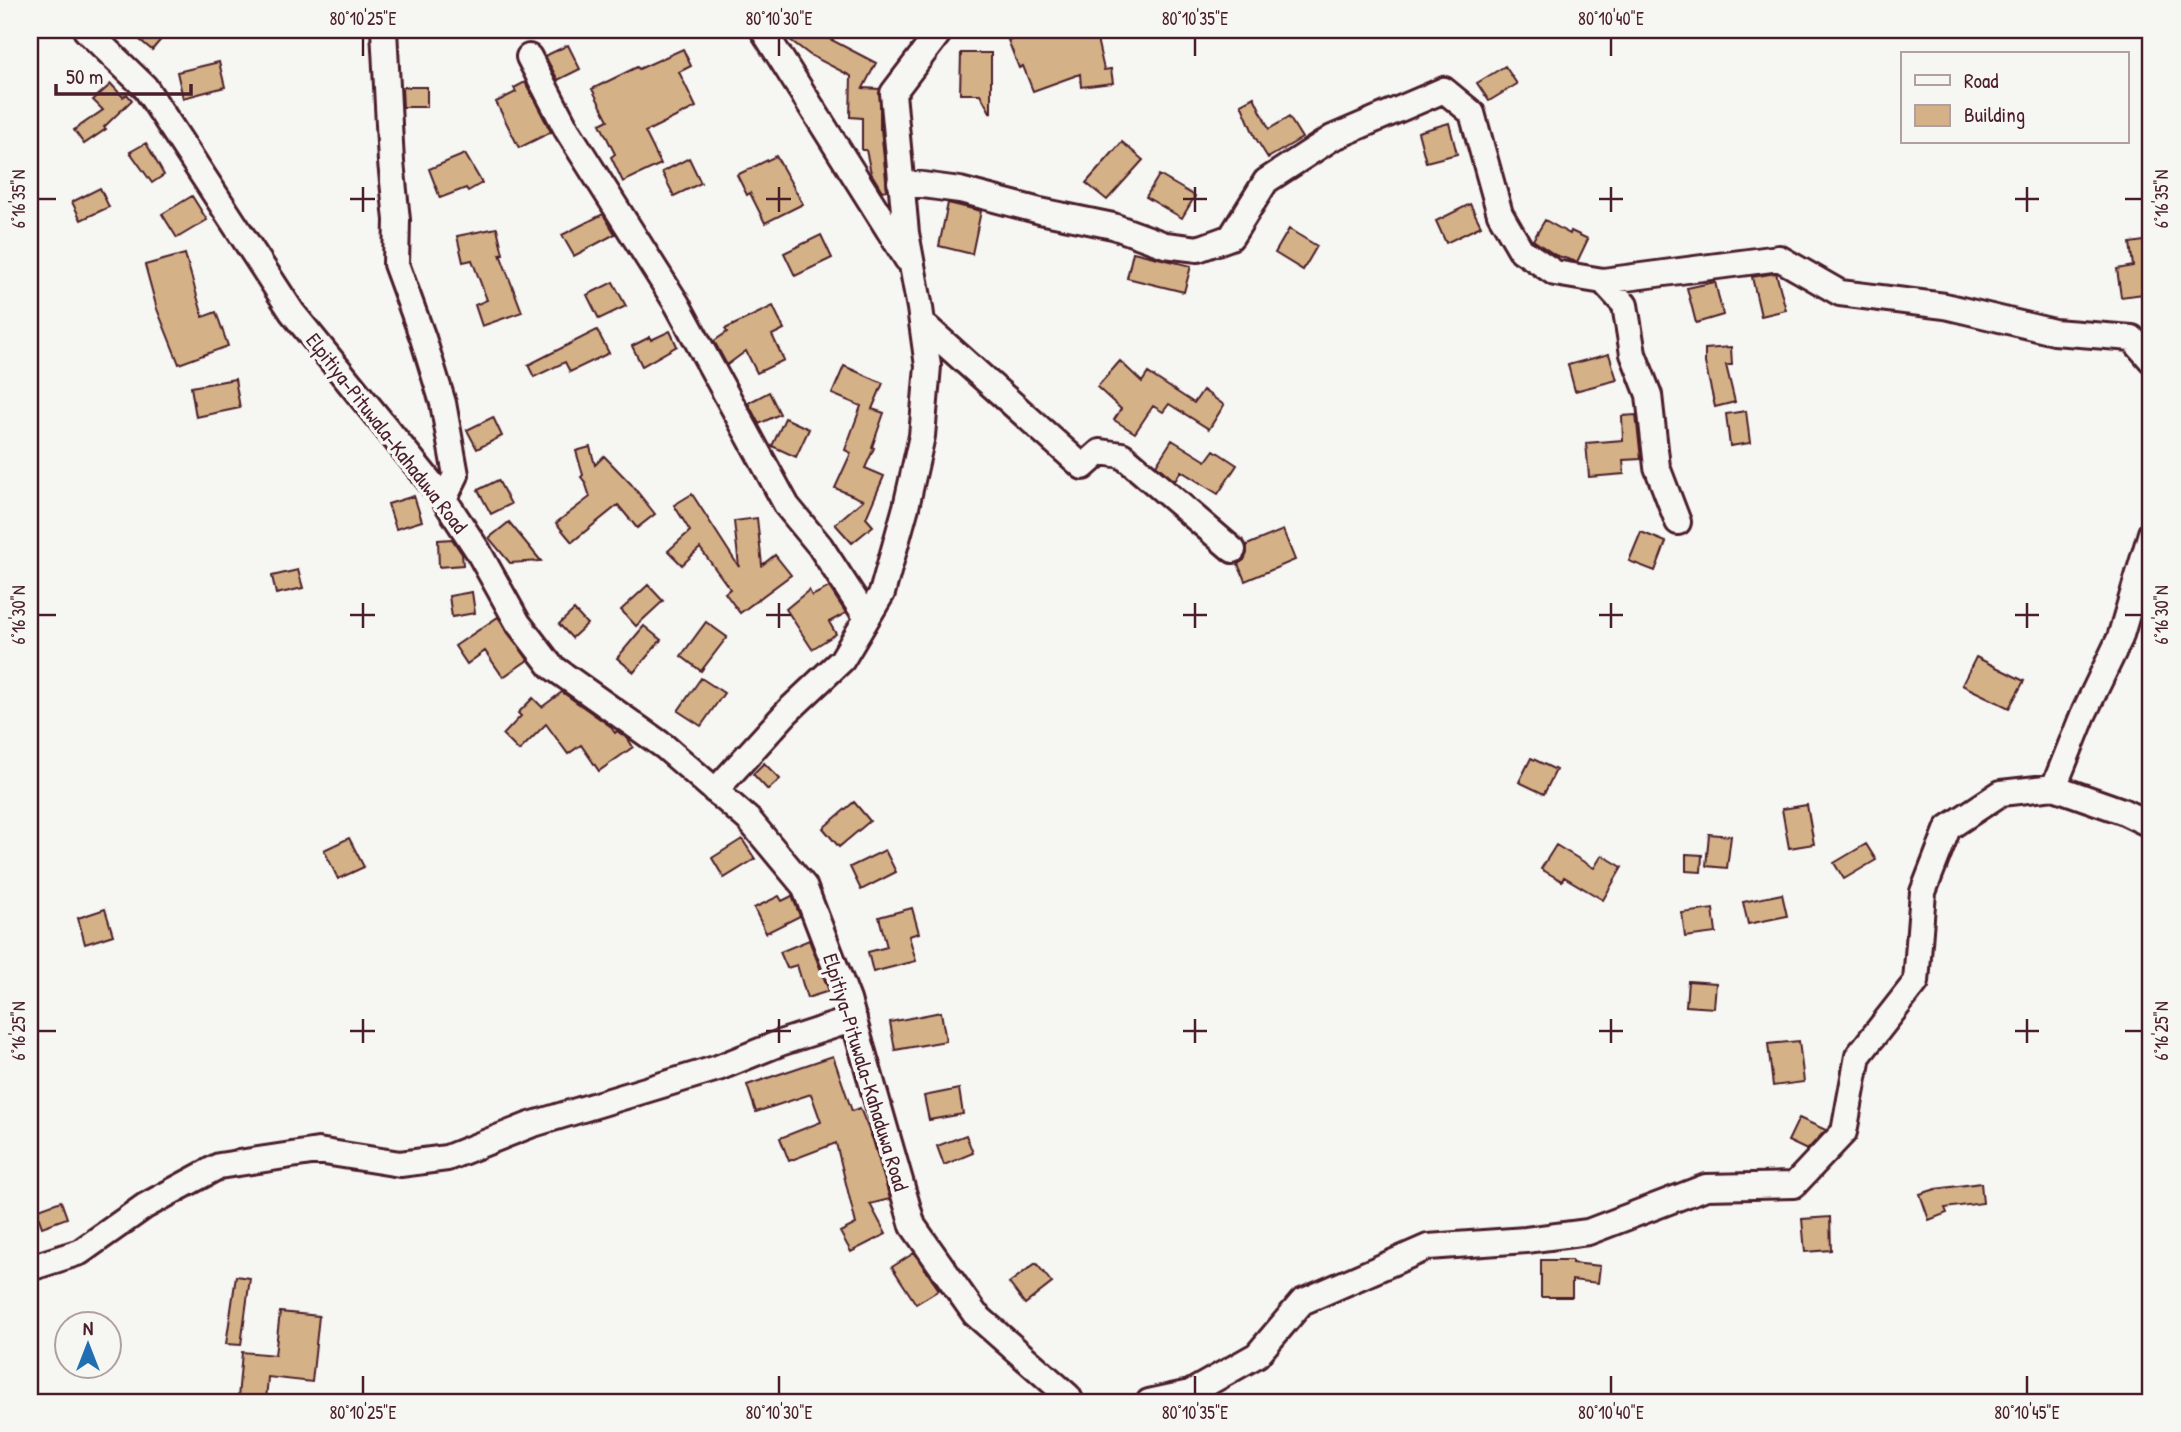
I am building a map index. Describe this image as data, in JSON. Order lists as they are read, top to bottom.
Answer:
{
  "streets": {
    "street": ["Elpitiya-Pituwala-Kahaduwa Road"]
  },
  "legend": ["Road", "Building"],
  "scale_bar": "50 m",
  "north": "top",
  "coordinates": [
    "80°10'25\"E",
    "80°10'30\"E",
    "80°10'35\"E",
    "80°10'40\"E",
    "6°16'35\"N",
    "6°16'30\"N",
    "6°16'25\"N",
    "80°10'45\"E"
  ]
}
